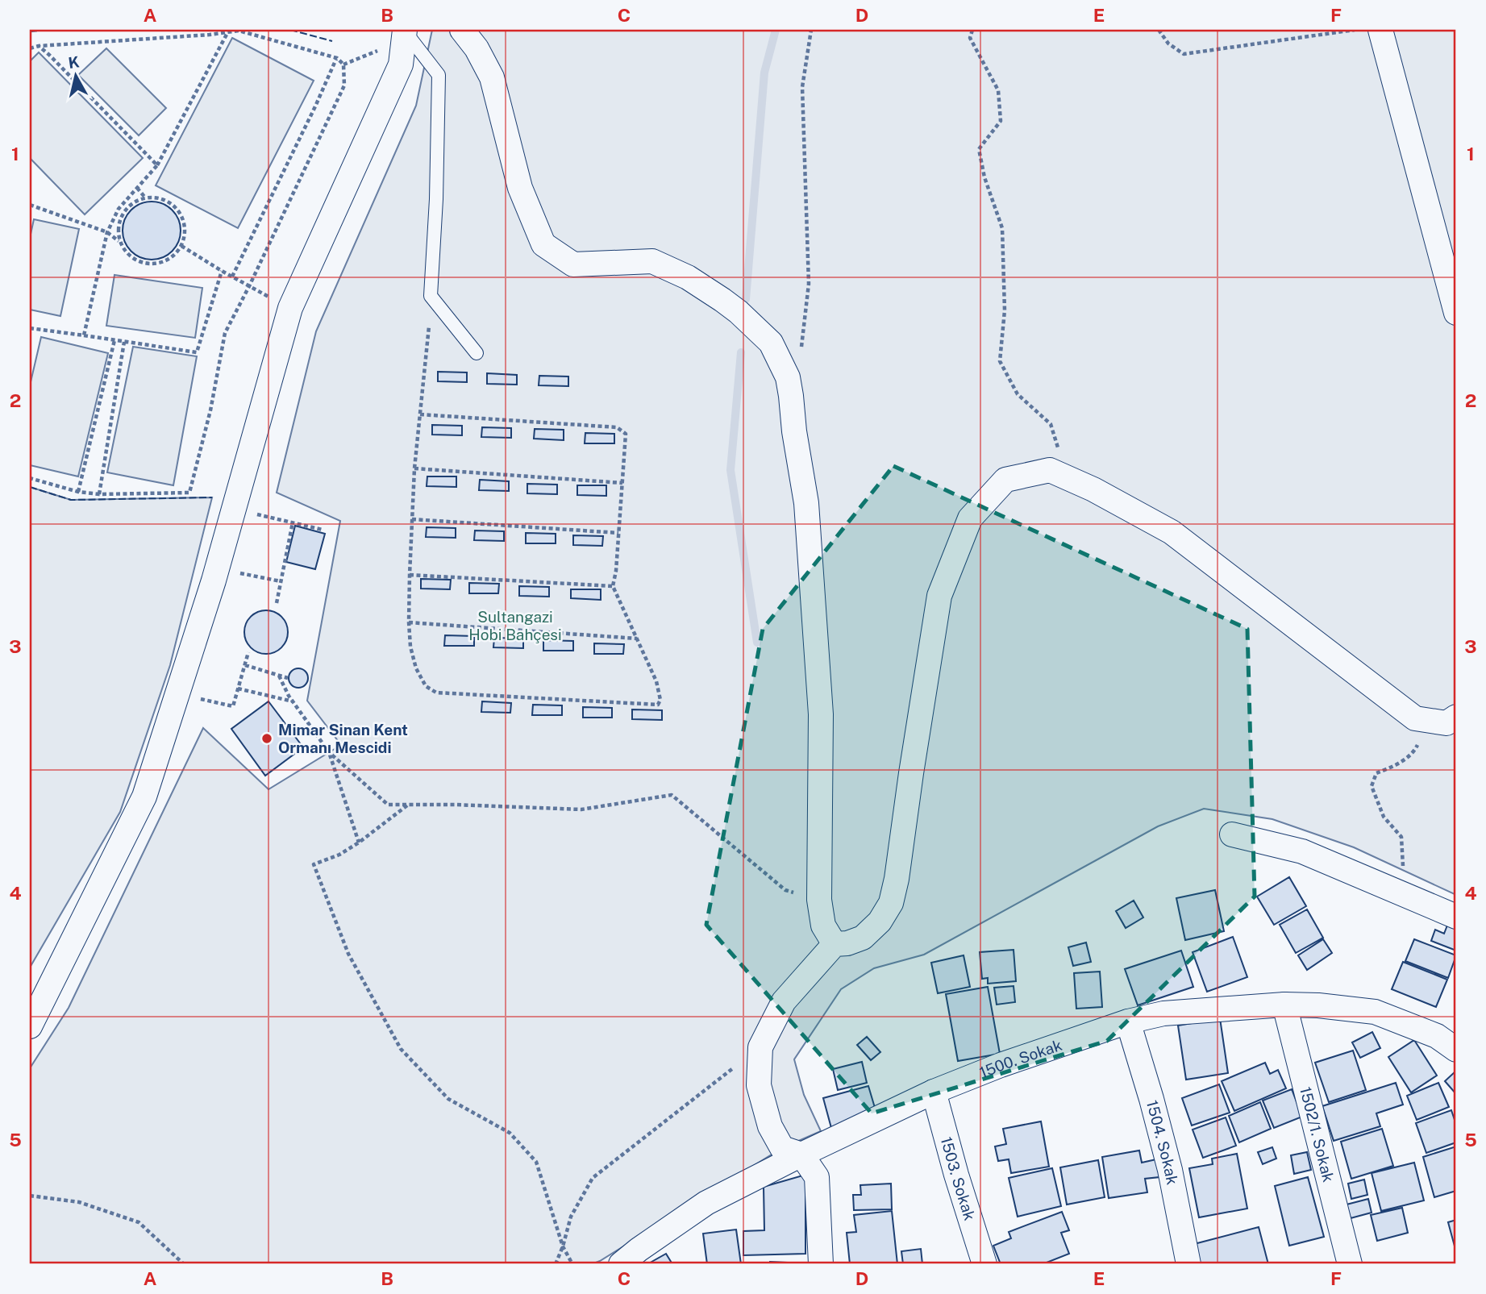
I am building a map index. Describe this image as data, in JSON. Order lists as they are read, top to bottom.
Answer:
{
  "streets": {
    "street": [
      "1500. Sokak",
      "1502/1. Sokak",
      "1504. Sokak",
      "1503. Sokak"
    ]
  },
  "crossings": [
    ["1500. Sokak", "1502/1. Sokak"],
    ["1500. Sokak", "1504. Sokak"],
    ["1500. Sokak", "1503. Sokak"]
  ],
  "parks": ["Sultangazi Hobi Bahçesi"],
  "places": ["Mimar Sinan Kent Ormanı Mescidi"],
  "north": "top",
  "grid": {
    "columns": [
      "A",
      "B",
      "C",
      "D",
      "E",
      "F"
    ],
    "rows": [
      "1",
      "2",
      "3",
      "4",
      "5"
    ]
  }
}
